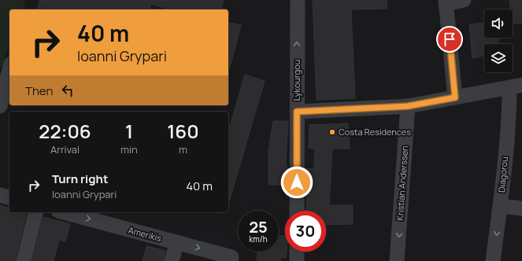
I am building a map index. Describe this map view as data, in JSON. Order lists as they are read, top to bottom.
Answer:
{
  "streets": {
    "street": [
      "Lykourgou",
      "Diagorou",
      "Kristian Anderssen",
      "Amerikis"
    ]
  },
  "one_way": ["Lykourgou", "Kristian Anderssen", "Amerikis"],
  "places": ["Costa Residences"],
  "page": {
    "turn": ["40 m", "Ioanni Grypari"],
    "then": "Then",
    "eta": [
      "22:06",
      "Arrival",
      "1",
      "min",
      "160",
      "m"
    ],
    "list": [
      {
        "name": "Turn right",
        "note": "Ioanni Grypari",
        "value": "40 m"
      }
    ],
    "speed": "25 km/h",
    "limit": "30"
  }
}
